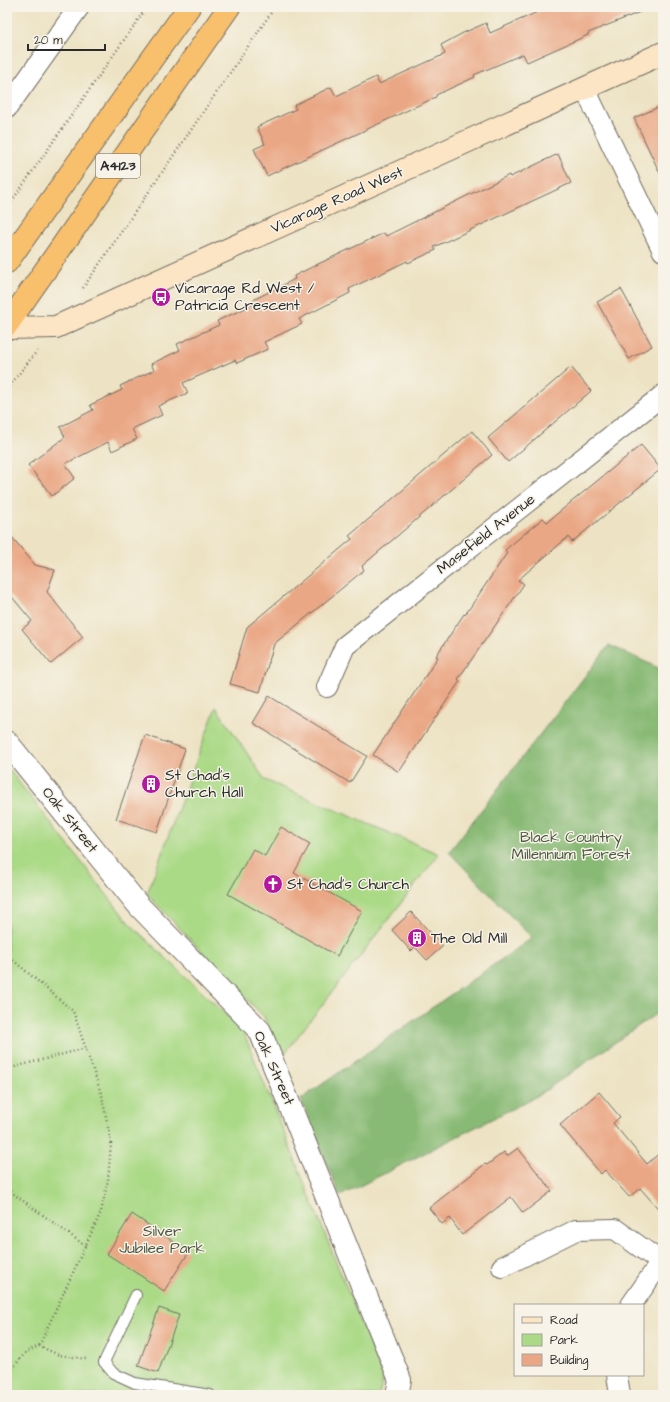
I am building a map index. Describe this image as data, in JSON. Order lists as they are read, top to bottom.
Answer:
{
  "streets": {
    "highway": ["A4123"],
    "main road": ["Vicarage Road West"],
    "street": ["Masefield Avenue", "Oak Street"]
  },
  "parks": ["Black Country Millennium Forest", "Silver Jubilee Park"],
  "places": {
    "bus stop": ["Vicarage Rd West / Patricia Crescent"],
    "building": ["St Chad's Church Hall", "The Old Mill"],
    "church": ["St Chad's Church"]
  },
  "legend": ["Road", "Park", "Building"],
  "scale_bar": "20 m"
}
